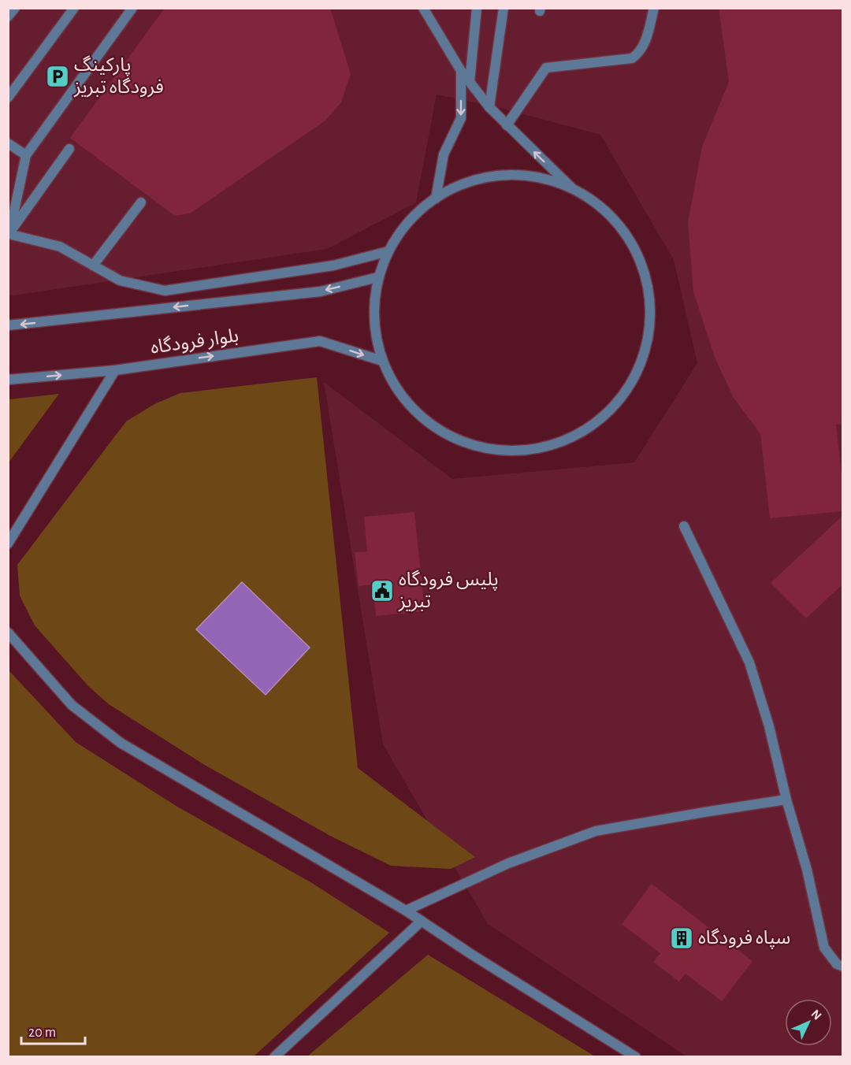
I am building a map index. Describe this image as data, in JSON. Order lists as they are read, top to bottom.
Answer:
{
  "streets": {
    "street": ["بلوار فرودگاه"]
  },
  "places": {
    "parking": ["پارکینگ فرودگاه تبریز"],
    "public building": ["پلیس فرودگاه تبریز"],
    "building": ["سپاه فرودگاه"]
  },
  "scale_bar": "20 m",
  "north": "top right"
}
